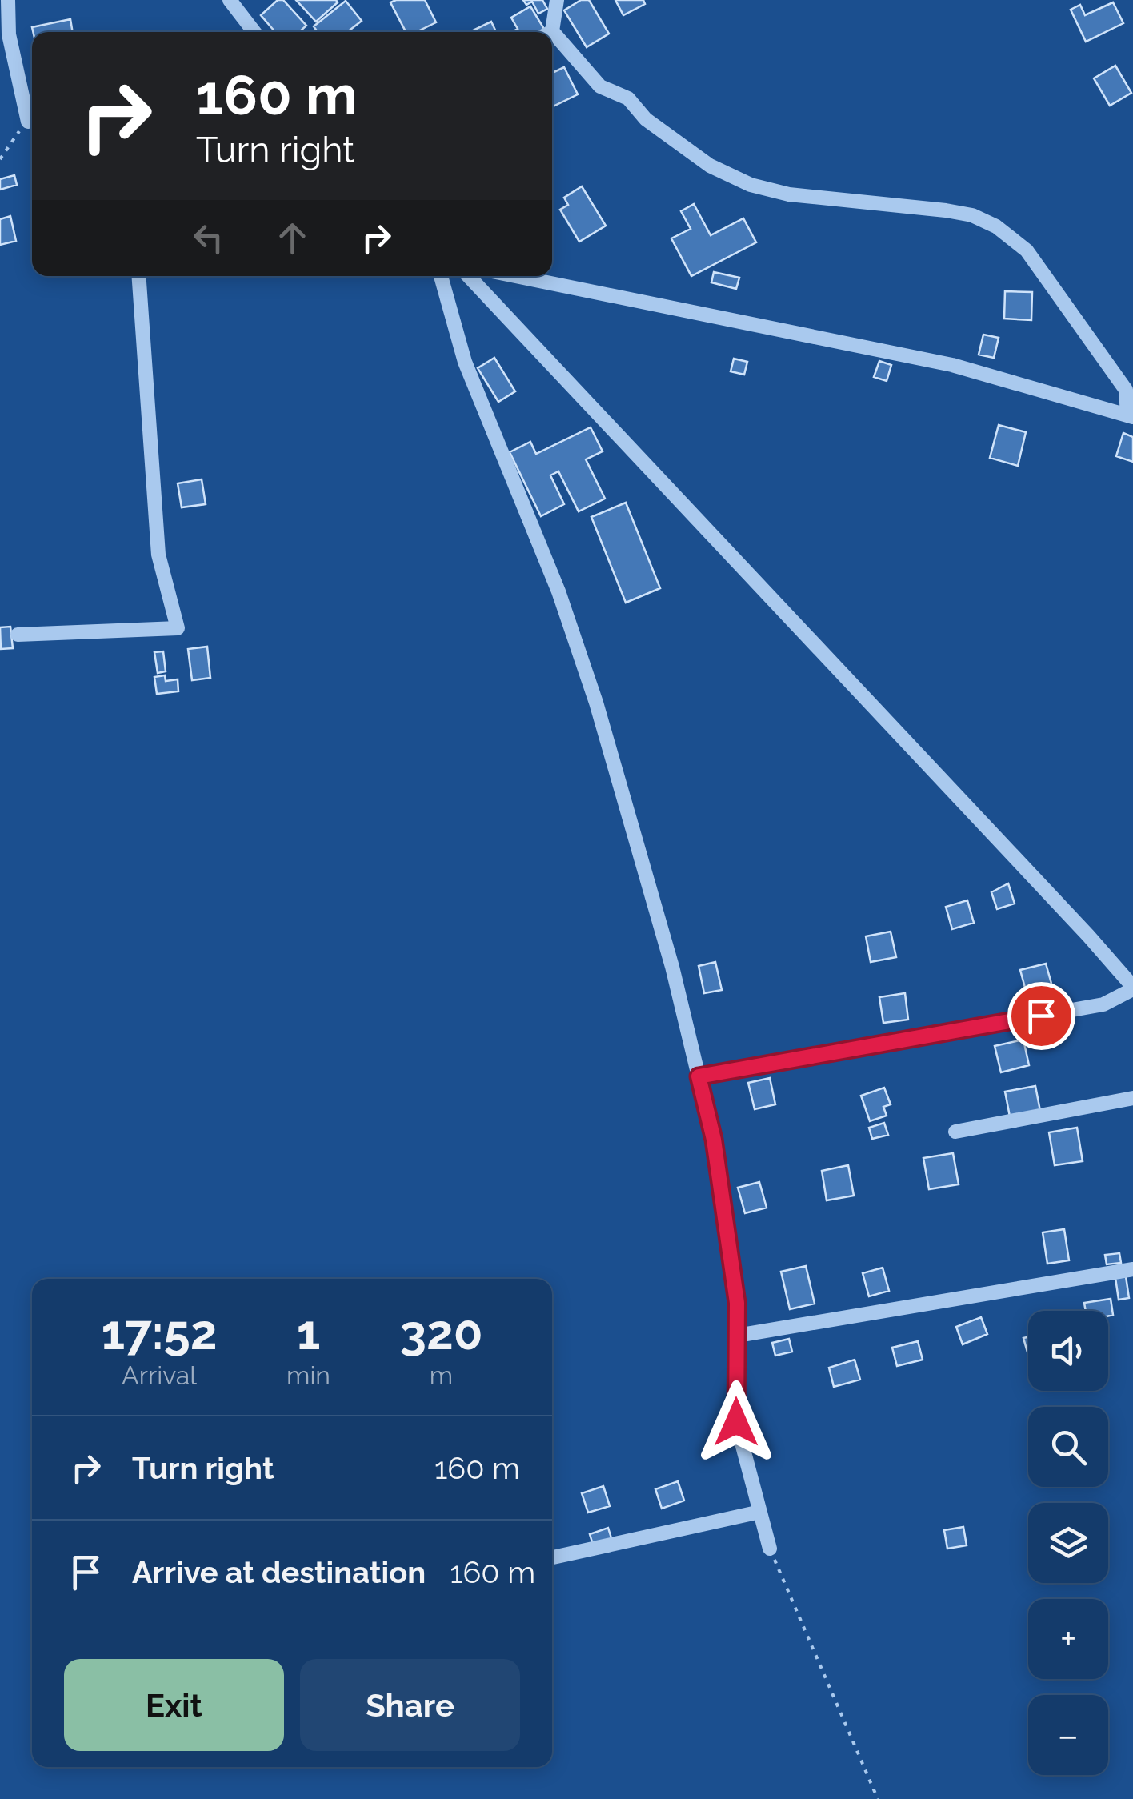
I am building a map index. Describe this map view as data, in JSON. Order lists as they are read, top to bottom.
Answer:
{
  "page": {
    "turn": ["160 m", "Turn right"],
    "eta": [
      "17:52",
      "Arrival",
      "1",
      "min",
      "320",
      "m"
    ],
    "map_buttons": ["+", "−"],
    "list": [
      {
        "name": "Turn right",
        "value": "160 m"
      },
      {
        "name": "Arrive at destination",
        "value": "160 m"
      }
    ],
    "buttons": ["Exit", "Share"]
  }
}
